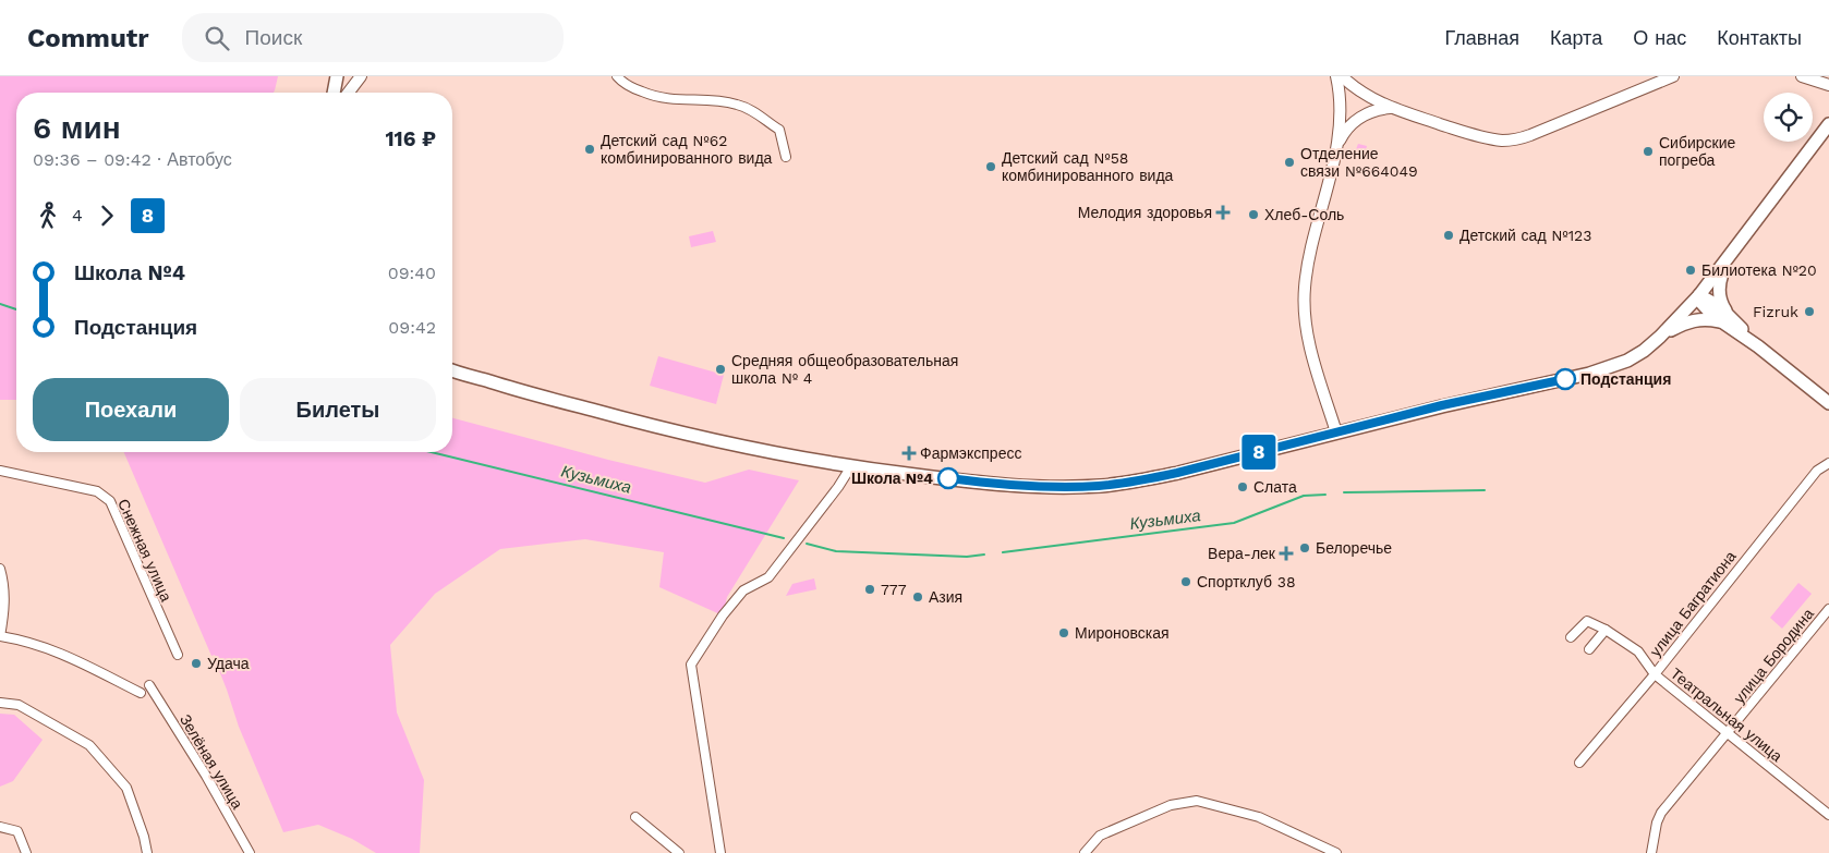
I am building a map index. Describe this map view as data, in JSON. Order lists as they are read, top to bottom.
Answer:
{
  "streets": {
    "street": [
      "Снежная улица",
      "улица Багратиона",
      "улица Бородина",
      "Театральная улица",
      "Зелёная улица"
    ]
  },
  "crossings": [
    ["улица Багратиона", "Театральная улица"],
    ["улица Бородина", "Театральная улица"]
  ],
  "water": ["Кузьмиха"],
  "places": {
    "other": [
      "Детский сад №62 комбинированного вида",
      "Сибирские погреба",
      "Отделение связи №664049",
      "Детский сад №58 комбинированного вида",
      "Хлеб-Соль",
      "Детский сад №123",
      "Билиотека №20",
      "Fizruk",
      "Средняя общеобразовательная школа № 4",
      "Подстанция",
      "Школа №4",
      "Слата",
      "Белоречье",
      "Спортклуб 38",
      "777",
      "Азия",
      "Мироновская",
      "Удача"
    ],
    "health": ["Мелодия здоровья", "Фармэкспресс", "Вера-лек"]
  },
  "lines": ["bus line 8"],
  "page": {
    "header": "Commutr",
    "search": "Поиск",
    "nav": [
      "Главная",
      "Карта",
      "О нас",
      "Контакты"
    ],
    "on_map": "8",
    "heading": ["6 мин", "09:36 – 09:42 · Автобус", "116 ₽"],
    "legs": ["4", "8"],
    "list": [
      {
        "name": "Школа №4",
        "value": "09:40"
      },
      {
        "name": "Подстанция",
        "value": "09:42"
      }
    ],
    "buttons": ["Поехали", "Билеты"]
  }
}
